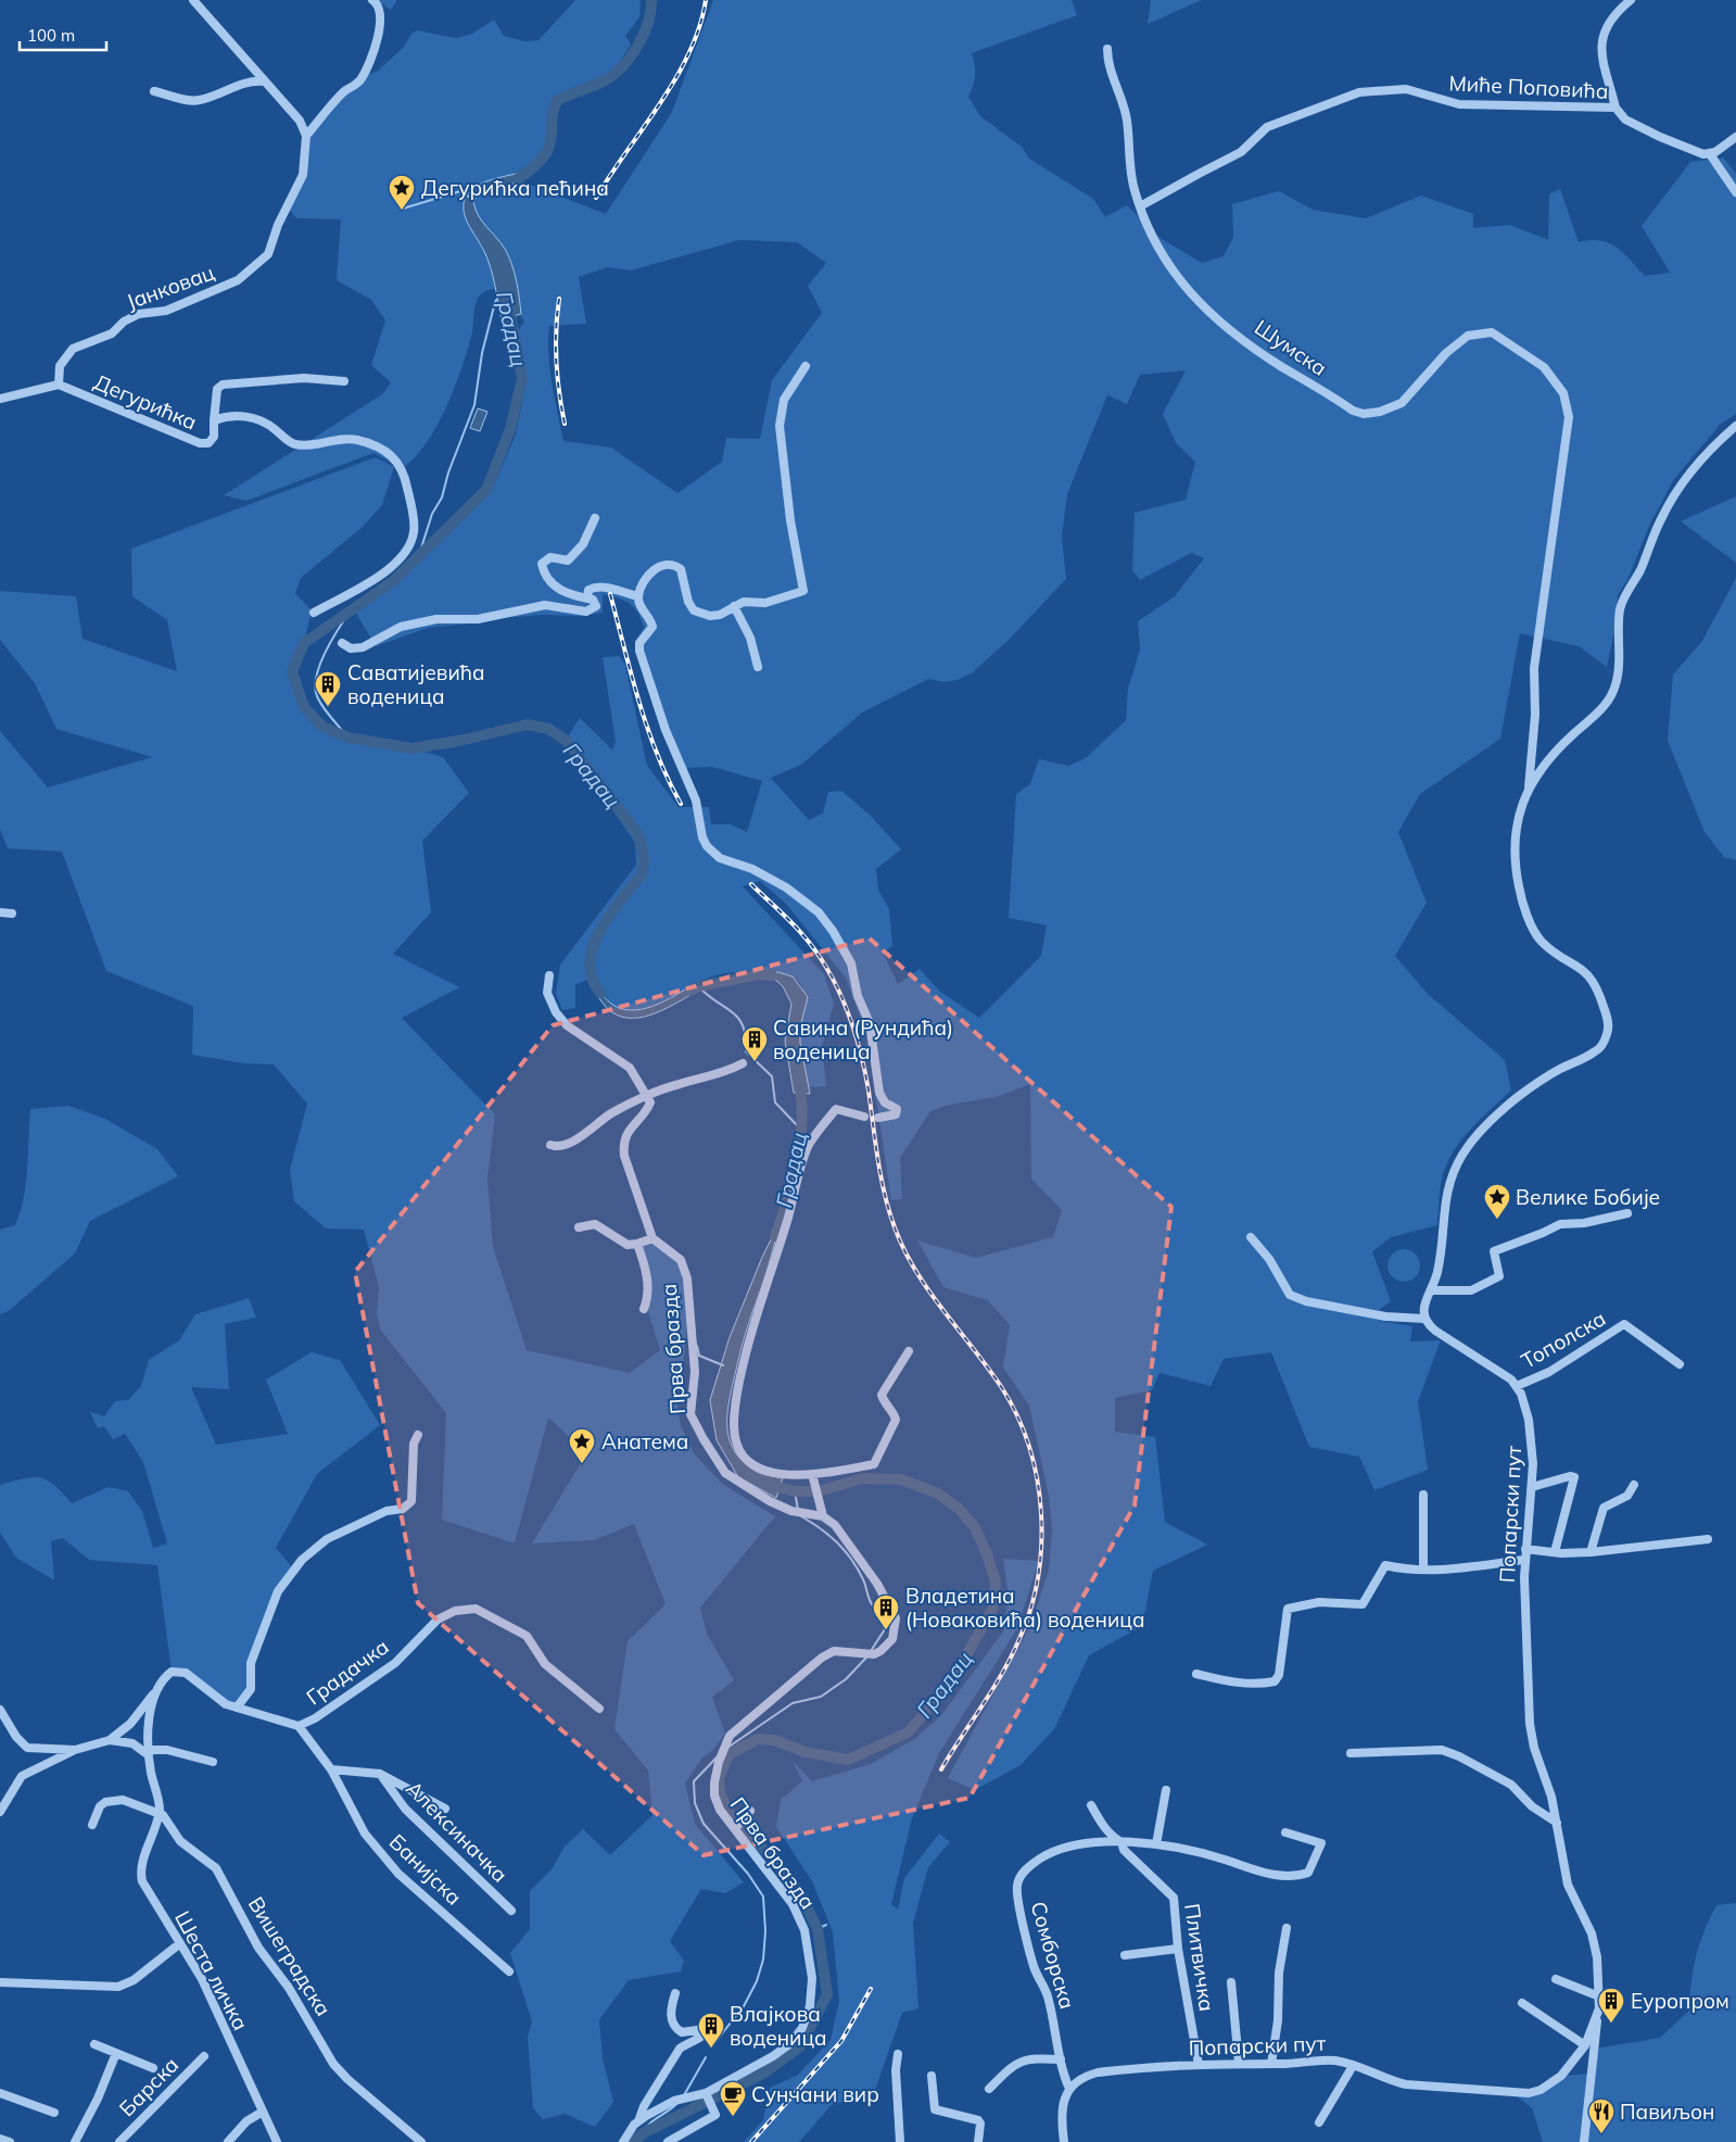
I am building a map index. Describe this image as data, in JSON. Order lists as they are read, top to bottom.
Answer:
{
  "streets": {
    "street": [
      "Миће Поповића",
      "Јанковац",
      "Шумска",
      "Дегурићка",
      "Тополска",
      "Прва бразда",
      "Попарски пут",
      "Градачка",
      "Алексиначка",
      "Банијска",
      "Сомборска",
      "Вишеградска",
      "Плитвичка",
      "Шеста личка",
      "Барска"
    ]
  },
  "crossings": [
    ["Миће Поповића", "Шумска"],
    ["Јанковац", "Дегурићка"],
    ["Тополска", "Попарски пут"],
    ["Попарски пут", "Сомборска"],
    ["Попарски пут", "Плитвичка"],
    ["Градачка", "Банијска"],
    ["Сомборска", "Плитвичка"],
    ["Вишеградска", "Шеста личка"]
  ],
  "water": ["Градац"],
  "places": {
    "place": ["Дегурићка пећина", "Велике Бобије", "Анатема"],
    "building": [
      "Саватијевића воденица",
      "Савина (Рундића) воденица",
      "Владетина (Новаковића) воденица",
      "Еуропром",
      "Влајкова воденица"
    ],
    "cafe": ["Сунчани вир"],
    "restaurant": ["Павиљон"]
  },
  "scale_bar": "100 m"
}
